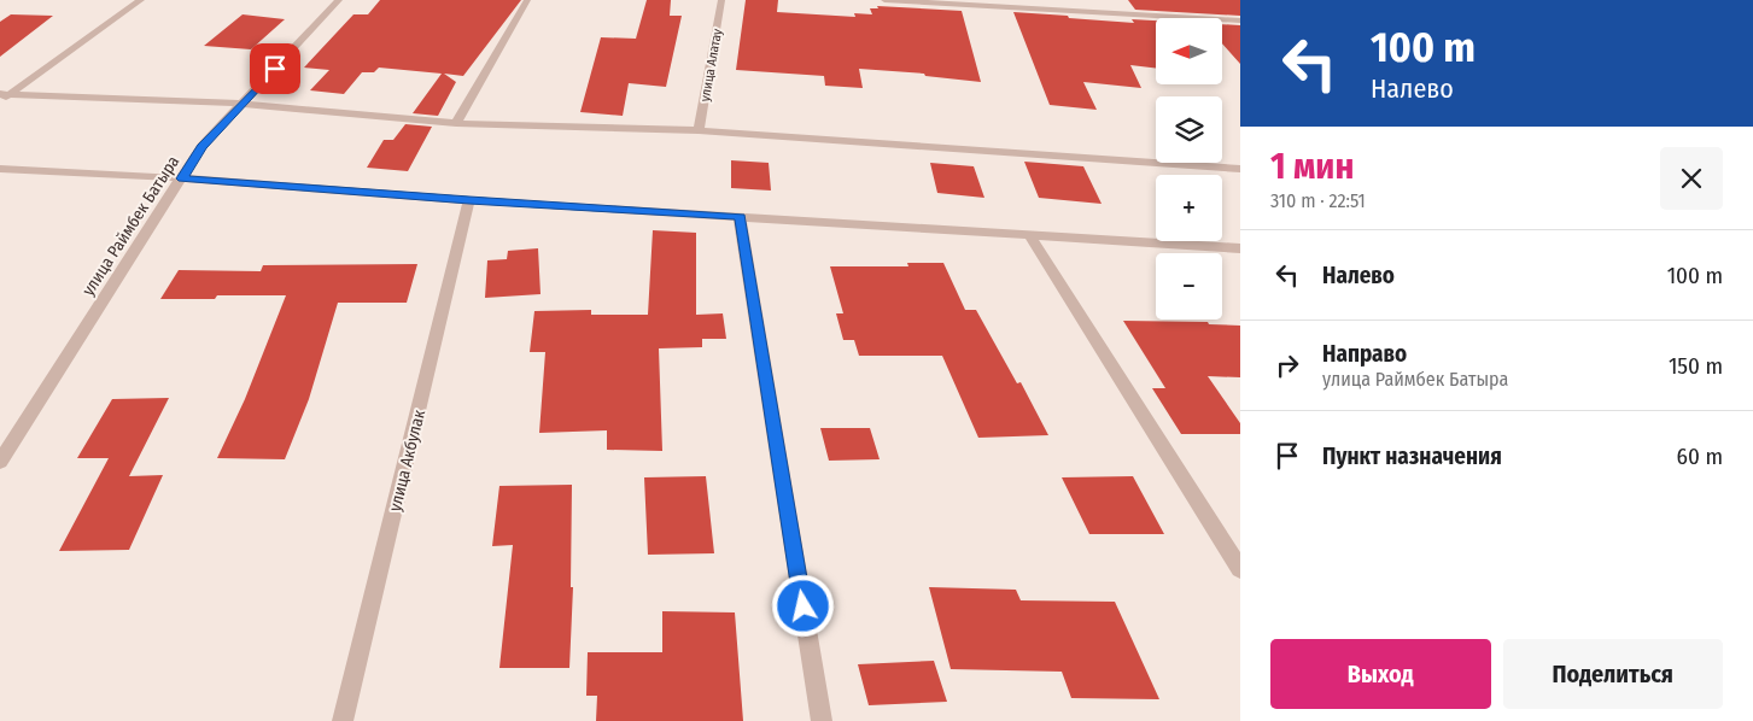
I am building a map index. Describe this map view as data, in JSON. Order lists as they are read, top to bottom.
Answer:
{
  "streets": {
    "street": ["улица Алатау", "улица Раймбек Батыра", "улица Акбулак"]
  },
  "north": "left",
  "page": {
    "turn": ["100 m", "Налево"],
    "map_buttons": ["+", "−"],
    "heading": ["1 мин", "310 m · 22:51"],
    "list": [
      {
        "name": "Налево",
        "value": "100 m"
      },
      {
        "name": "Направо",
        "note": "улица Раймбек Батыра",
        "value": "150 m"
      },
      {
        "name": "Пункт назначения",
        "value": "60 m"
      }
    ],
    "buttons": ["Выход", "Поделиться"]
  }
}
